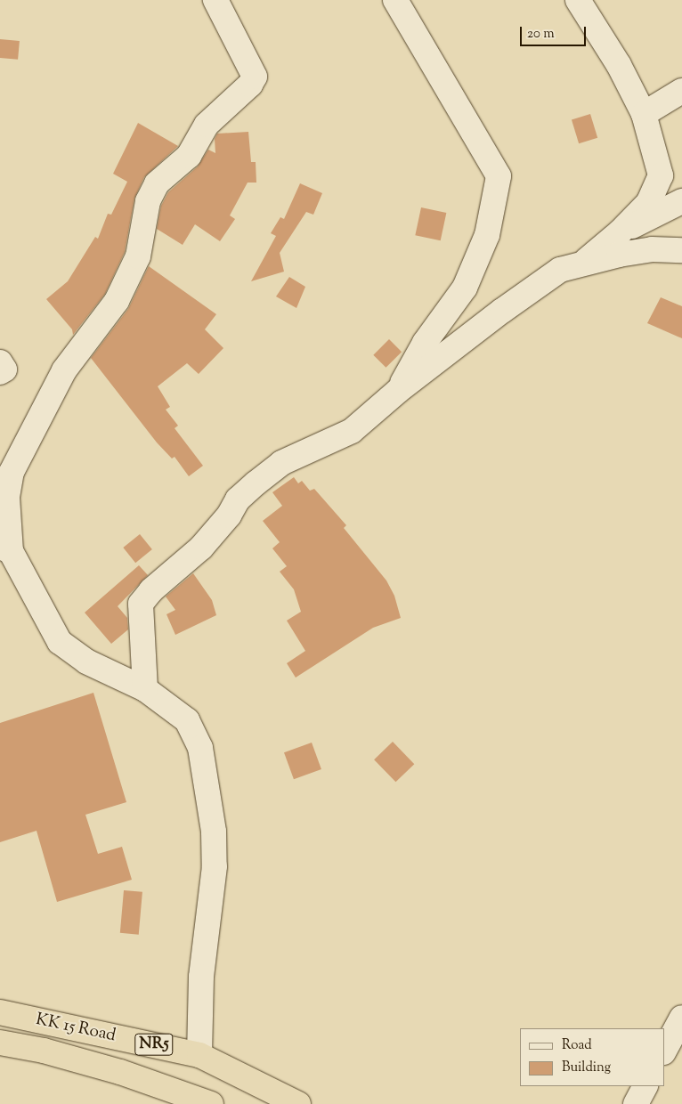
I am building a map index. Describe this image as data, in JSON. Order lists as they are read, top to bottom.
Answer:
{
  "streets": {
    "highway": ["KK 15 Road", "NR5"]
  },
  "legend": ["Road", "Building"],
  "scale_bar": "20 m"
}
